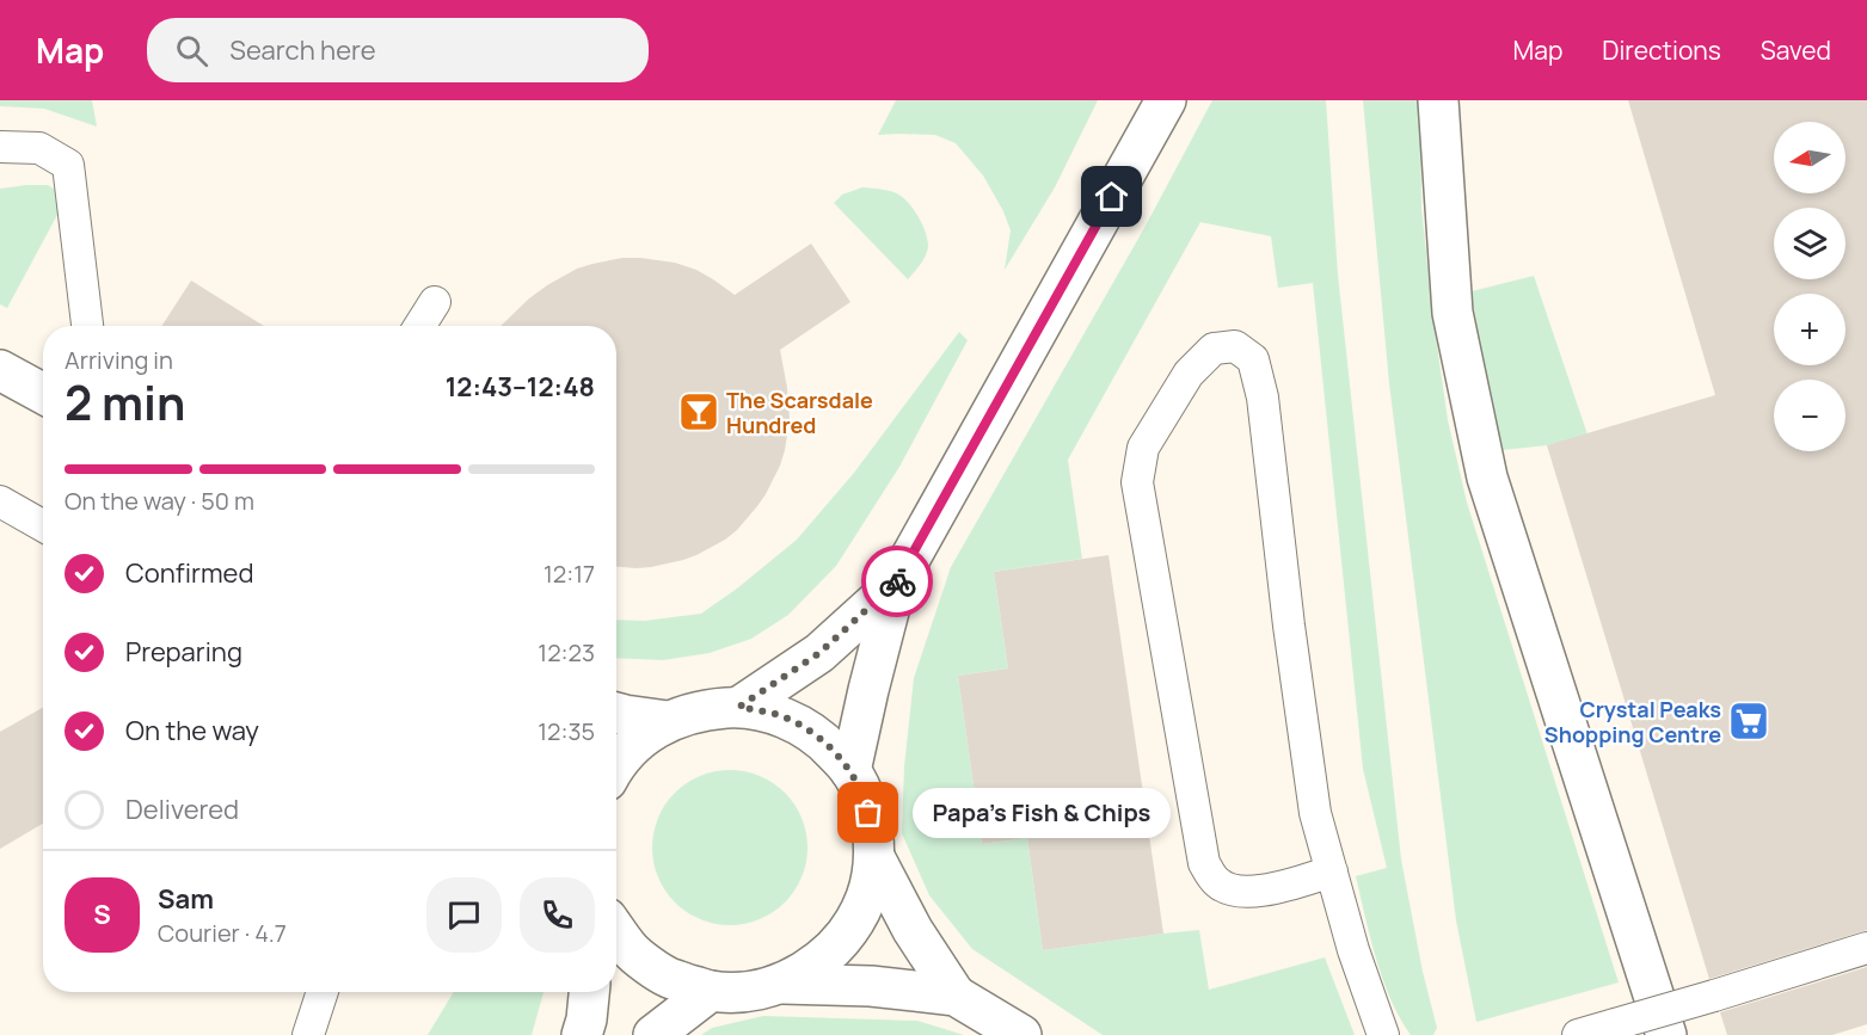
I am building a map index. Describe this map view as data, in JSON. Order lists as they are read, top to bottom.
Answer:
{
  "places": {
    "bar": ["The Scarsdale Hundred"],
    "supermarket": ["Crystal Peaks Shopping Centre"],
    "other": ["Papa's Fish & Chips"]
  },
  "north": "left",
  "page": {
    "header": "Map",
    "search": "Search here",
    "nav": ["Map", "Directions", "Saved"],
    "map_buttons": ["+", "−"],
    "heading": ["2 min", "Arriving in", "12:43–12:48"],
    "panel": ["Sam", "Courier · 4.7"],
    "bar": "On the way · 50 m",
    "list": [
      ["Confirmed", "12:17"],
      ["Preparing", "12:23"],
      ["On the way", "12:35"],
      "Delivered"
    ],
    "bubble": "Papa's Fish & Chips",
    "round": "S"
  }
}
